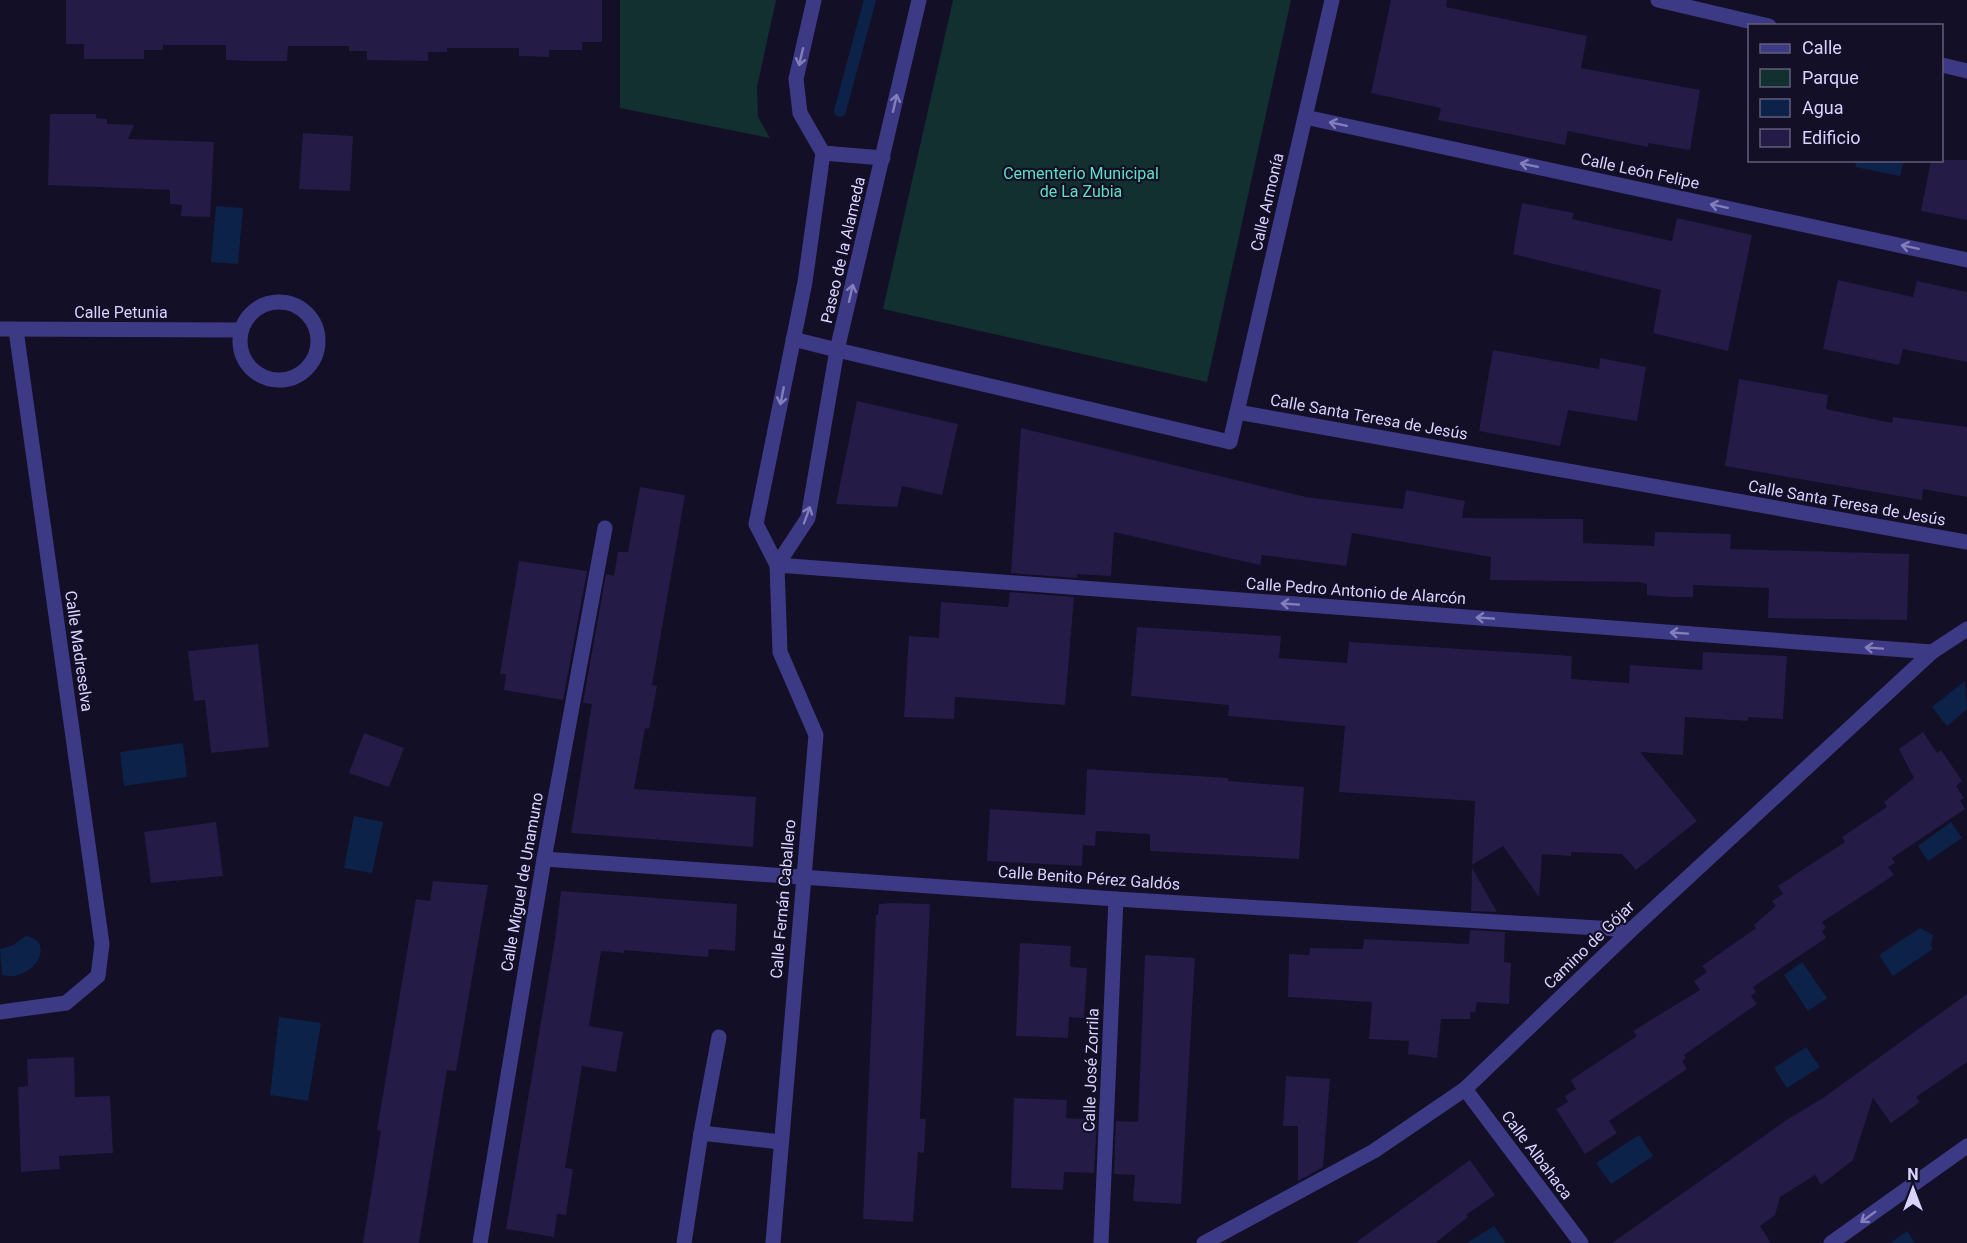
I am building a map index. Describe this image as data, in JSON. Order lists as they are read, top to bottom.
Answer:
{
  "streets": {
    "street": [
      "Calle León Felipe",
      "Calle Armonía",
      "Paseo de la Alameda",
      "Calle Petunia",
      "Calle Santa Teresa de Jesús",
      "Calle Pedro Antonio de Alarcón",
      "Calle Madreselva",
      "Calle Benito Pérez Galdós",
      "Calle Miguel de Unamuno",
      "Calle Fernán Caballero",
      "Camino de Gójar",
      "Calle José Zorrila",
      "Calle Albahaca"
    ]
  },
  "crossings": [
    ["Calle León Felipe", "Calle Armonía"],
    ["Calle Armonía", "Calle Santa Teresa de Jesús"],
    ["Paseo de la Alameda", "Calle Fernán Caballero"],
    ["Calle Petunia", "Calle Madreselva"],
    ["Calle Pedro Antonio de Alarcón", "Calle Fernán Caballero"],
    ["Calle Pedro Antonio de Alarcón", "Camino de Gójar"],
    ["Calle Benito Pérez Galdós", "Calle Miguel de Unamuno"],
    ["Calle Benito Pérez Galdós", "Calle Fernán Caballero"],
    ["Calle Benito Pérez Galdós", "Camino de Gójar"],
    ["Calle Benito Pérez Galdós", "Calle José Zorrila"],
    ["Camino de Gójar", "Calle Albahaca"]
  ],
  "one_way": ["Calle León Felipe", "Calle Pedro Antonio de Alarcón"],
  "parks": ["Cementerio Municipal de La Zubia"],
  "legend": [
    "Calle",
    "Parque",
    "Agua",
    "Edificio"
  ],
  "north": "top"
}
